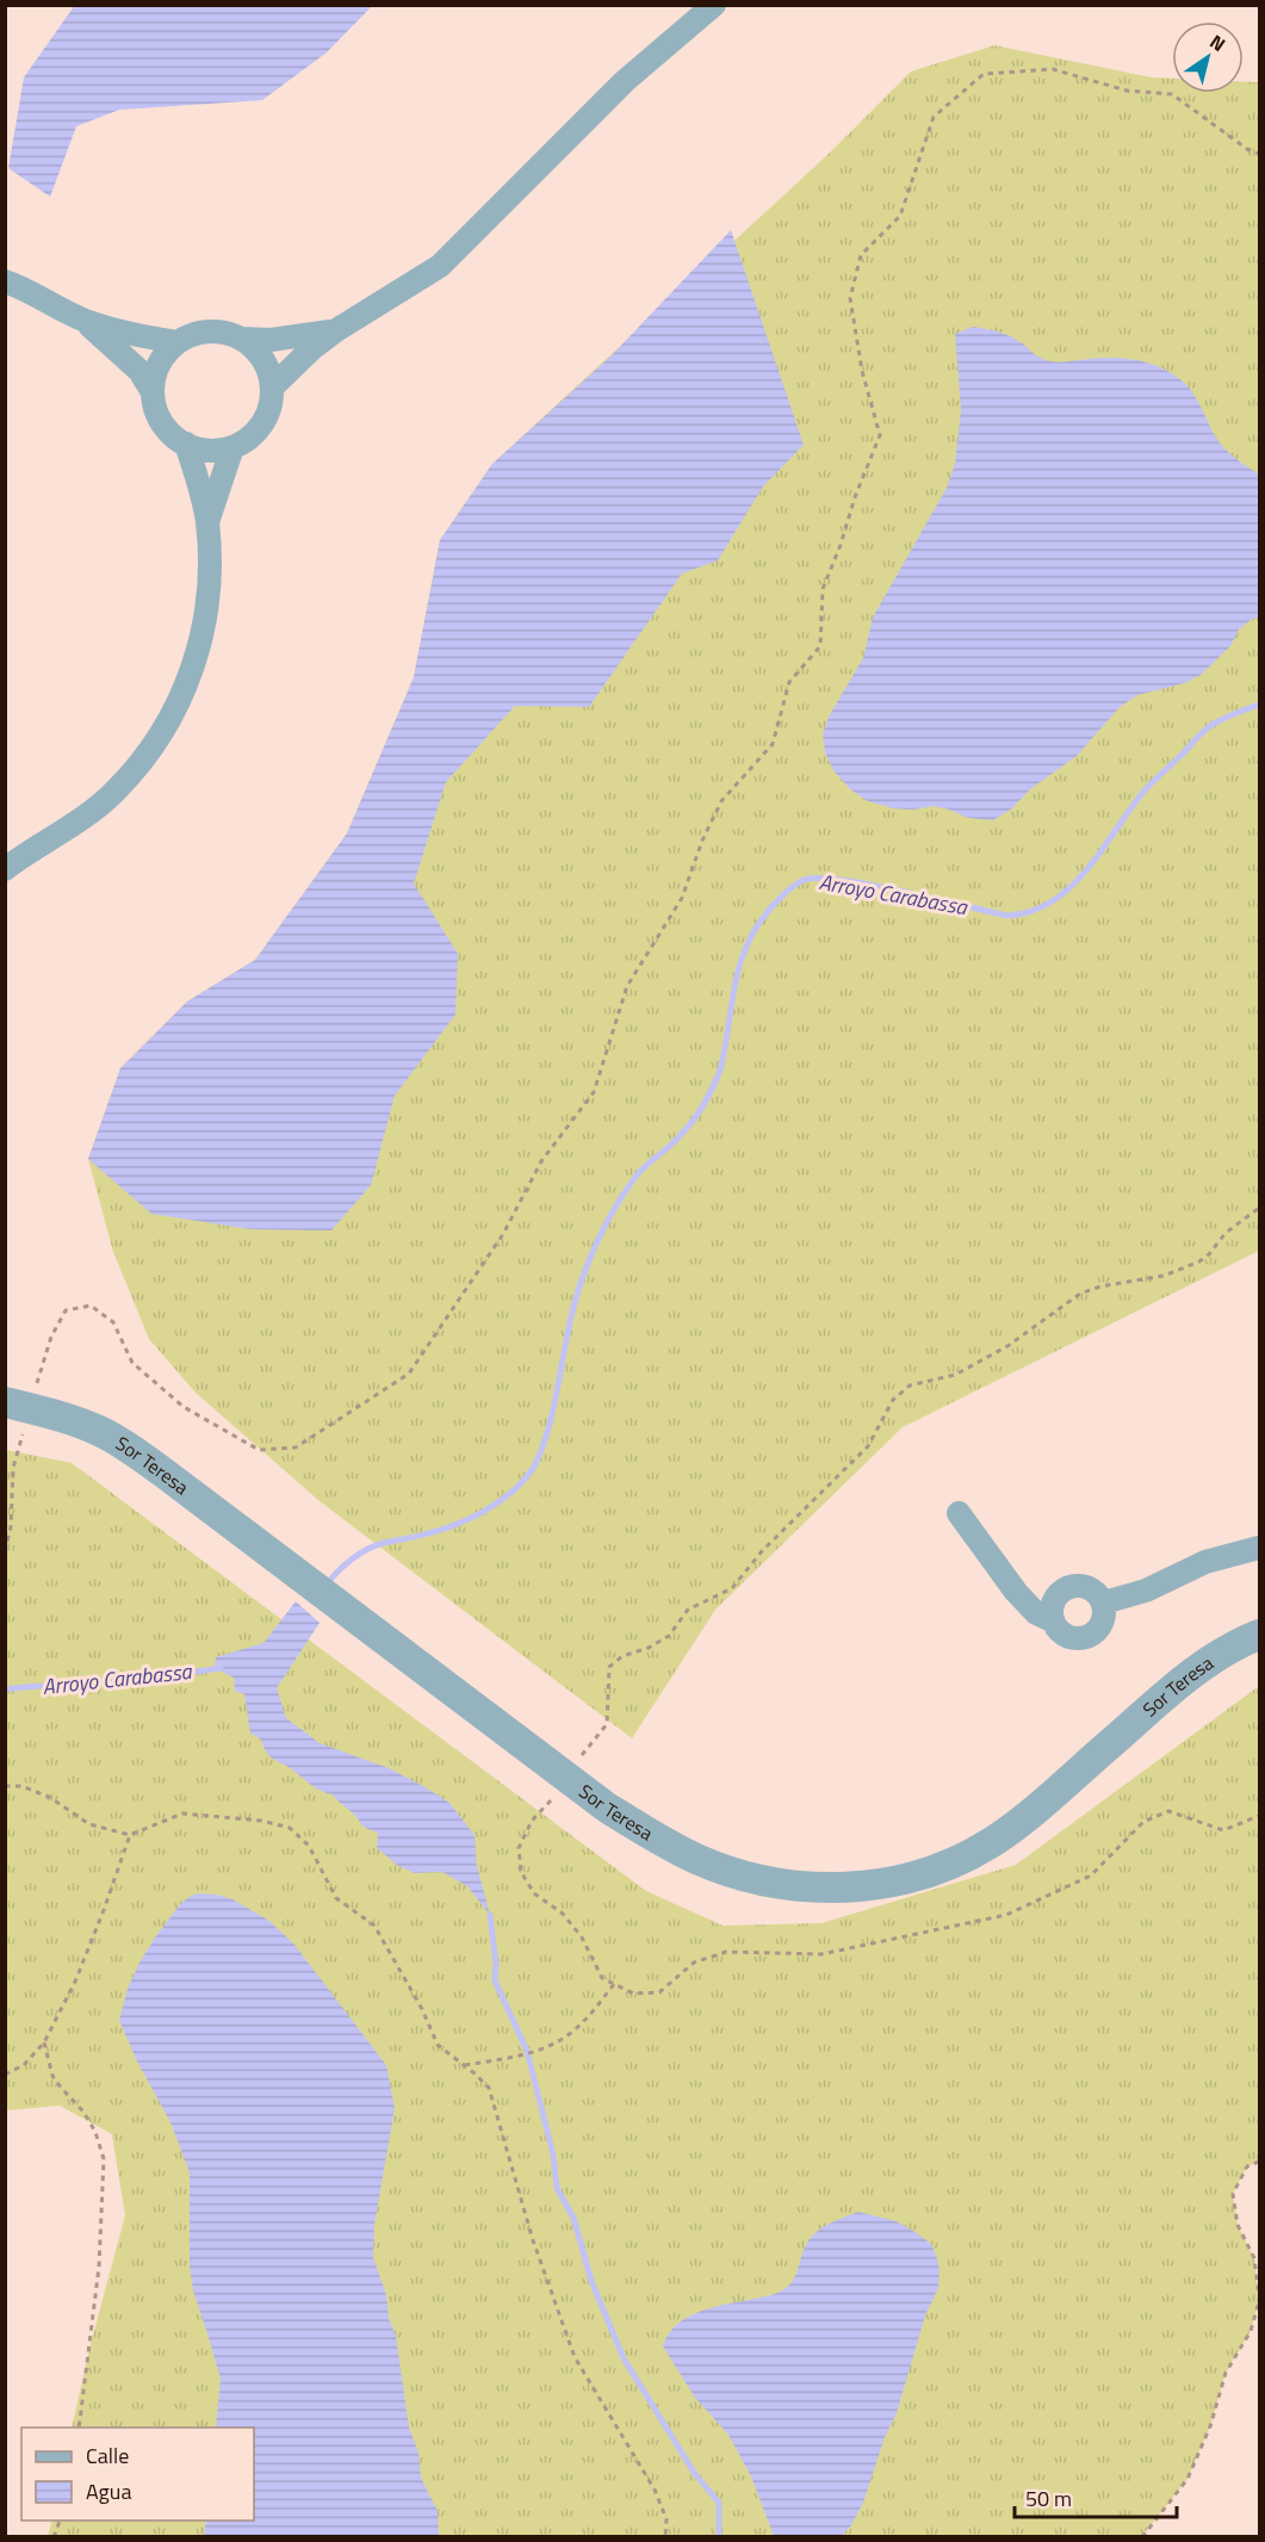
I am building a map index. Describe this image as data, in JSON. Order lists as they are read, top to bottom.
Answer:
{
  "streets": {
    "street": ["Sor Teresa"]
  },
  "water": ["Arroyo Carabassa"],
  "legend": ["Calle", "Agua"],
  "scale_bar": "50 m",
  "north": "top right"
}
